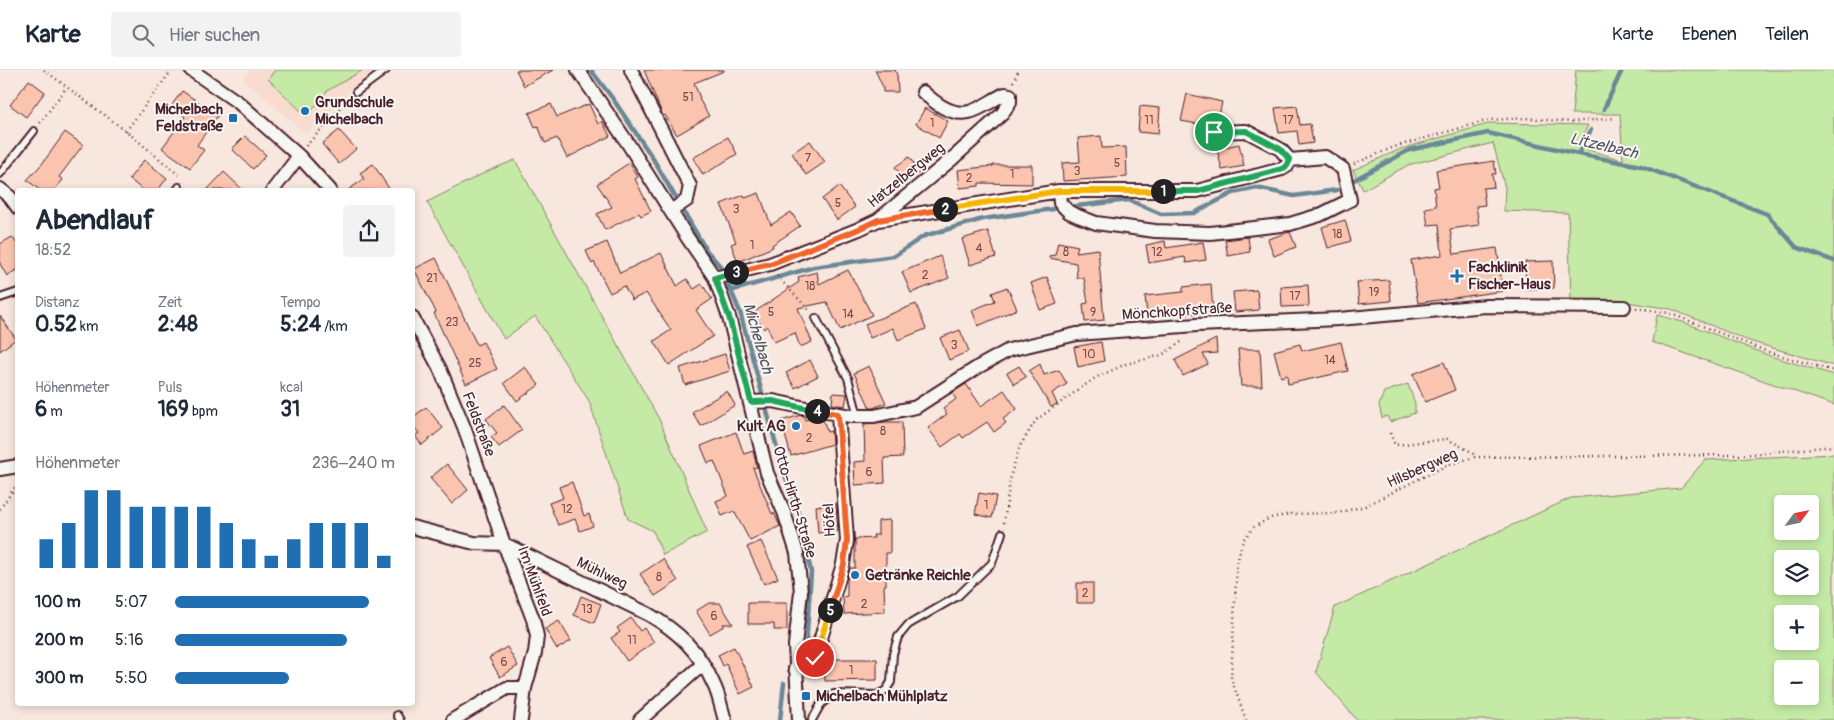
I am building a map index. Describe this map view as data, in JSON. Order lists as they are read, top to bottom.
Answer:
{
  "streets": {
    "street": [
      "Hatzelbergweg",
      "Mönchkopfstraße",
      "Feldstraße",
      "Otto-Hirth-Straße",
      "Höfel",
      "Mühlweg",
      "Im Mühlfeld"
    ],
    "path": ["Hilsbergweg"]
  },
  "crossings": [
    ["Hatzelbergweg", "Otto-Hirth-Straße"],
    ["Mönchkopfstraße", "Otto-Hirth-Straße"],
    ["Mönchkopfstraße", "Höfel"],
    ["Feldstraße", "Mühlweg"],
    ["Feldstraße", "Im Mühlfeld"],
    ["Otto-Hirth-Straße", "Höfel"],
    ["Mühlweg", "Im Mühlfeld"]
  ],
  "water": ["Litzelbach", "Michelbach"],
  "places": {
    "other": ["Grundschule Michelbach", "Kult AG", "Getränke Reichle"],
    "transit": ["Michelbach Feldstraße", "Michelbach Mühlplatz"],
    "health": ["Fachklinik Fischer-Haus"]
  },
  "house_numbers": [
    "51",
    "11",
    "17",
    "1",
    "7",
    "5",
    "3",
    "1",
    "2",
    "5",
    "3",
    "18",
    "1",
    "4",
    "8",
    "12",
    "2",
    "21",
    "18",
    "19",
    "17",
    "5",
    "9",
    "14",
    "23",
    "3",
    "10",
    "14",
    "25",
    "8",
    "2",
    "6",
    "1",
    "12",
    "8",
    "2",
    "2",
    "13",
    "6",
    "11",
    "6",
    "1"
  ],
  "north": "top right",
  "page": {
    "header": "Karte",
    "search": "Hier suchen",
    "nav": ["Karte", "Ebenen", "Teilen"],
    "pins": [
      "1",
      "2",
      "3",
      "4",
      "5"
    ],
    "heading": ["Abendlauf", "18:52"],
    "stats": [
      ["Distanz", "0.52 km"],
      ["Zeit", "2:48"],
      ["Tempo", "5:24 /km"],
      ["Höhenmeter", "6 m"],
      ["Puls", "169 bpm"],
      ["kcal", "31"]
    ],
    "chart": ["Höhenmeter", "236–240 m"],
    "map_buttons": ["+", "−"],
    "list": [
      {
        "name": "100 m",
        "note": "5:07"
      },
      {
        "name": "200 m",
        "note": "5:16"
      },
      {
        "name": "300 m",
        "note": "5:50"
      }
    ]
  }
}
